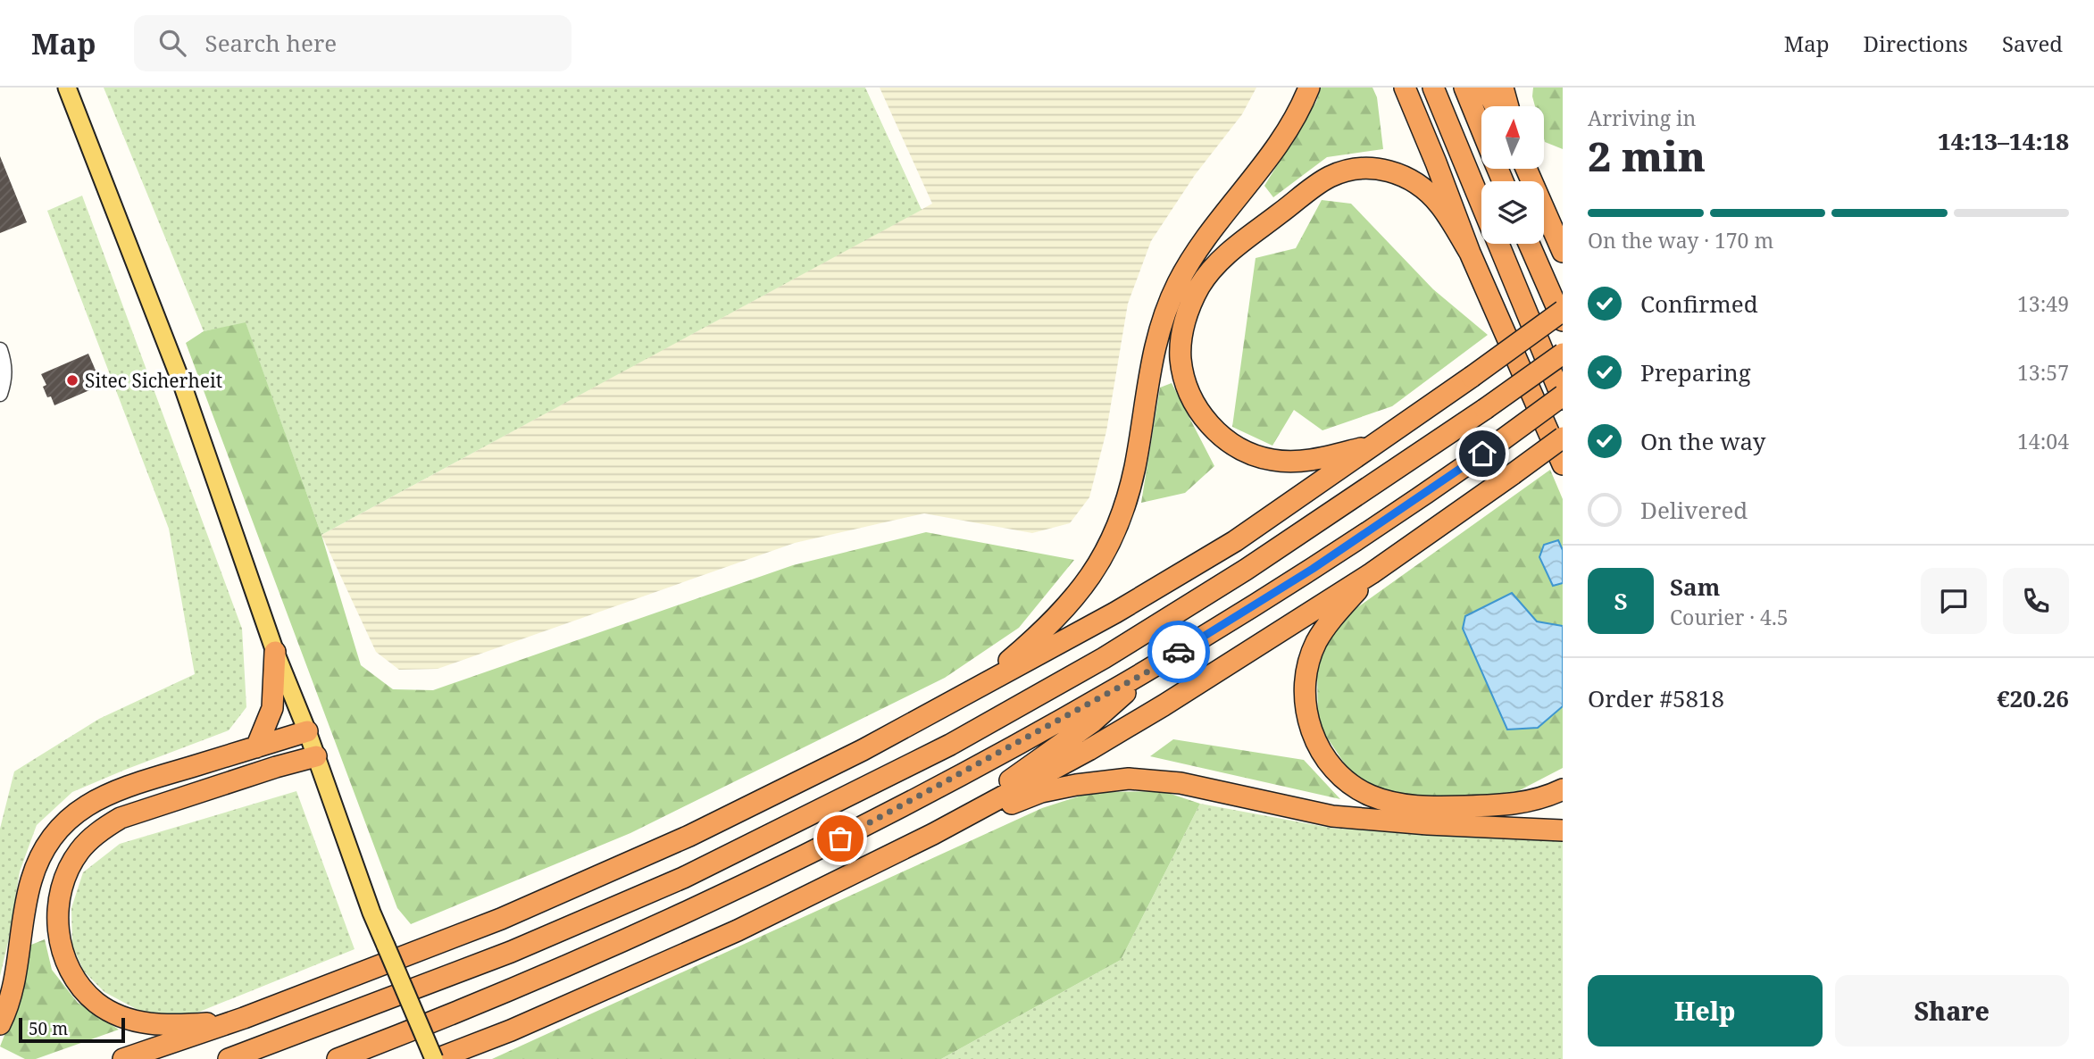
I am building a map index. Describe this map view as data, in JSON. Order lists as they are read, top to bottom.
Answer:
{
  "places": ["Sitec Sicherheit"],
  "scale_bar": "50 m",
  "north": "top",
  "page": {
    "header": "Map",
    "search": "Search here",
    "nav": ["Map", "Directions", "Saved"],
    "heading": ["2 min", "Arriving in", "14:13–14:18"],
    "panel": [
      "Sam",
      "Courier · 4.5",
      "Order #5818",
      "€20.26"
    ],
    "bar": "On the way · 170 m",
    "list": [
      ["Confirmed", "13:49"],
      ["Preparing", "13:57"],
      ["On the way", "14:04"],
      "Delivered"
    ],
    "round": "S",
    "buttons": ["Help", "Share"],
    "scale": "50 m"
  }
}
